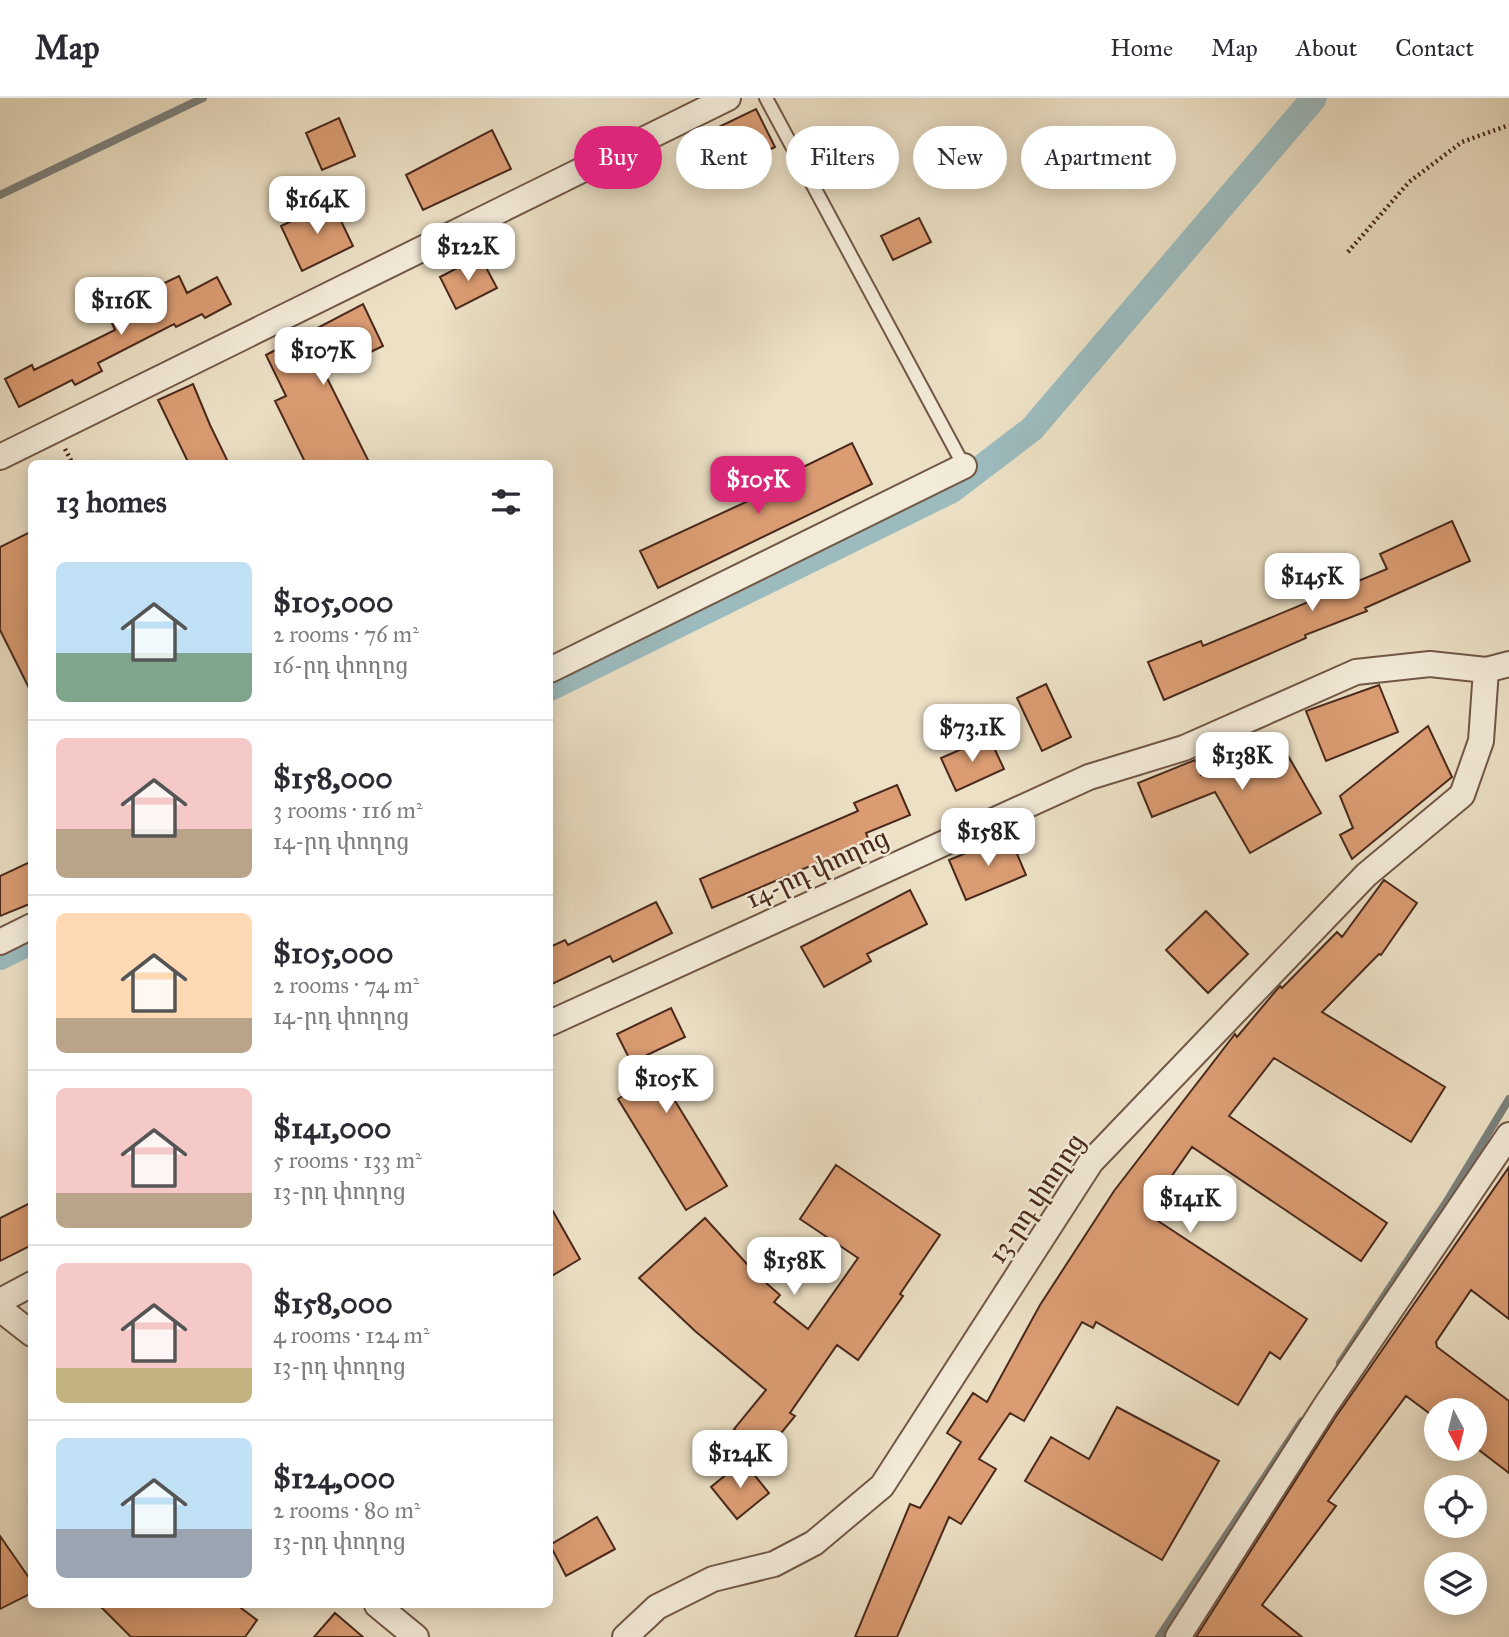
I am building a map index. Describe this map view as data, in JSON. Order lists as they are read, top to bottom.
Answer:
{
  "streets": {
    "street": ["14-րդ փողոց", "13-րդ փողոց"]
  },
  "crossings": [
    ["14-րդ փողոց", "13-րդ փողոց"]
  ],
  "north": "bottom",
  "page": {
    "header": "Map",
    "nav": [
      "Home",
      "Map",
      "About",
      "Contact"
    ],
    "chip": [
      "Buy",
      "Rent",
      "Filters",
      "New",
      "Apartment"
    ],
    "price": [
      "$164K",
      "$122K",
      "$116K",
      "$107K",
      "$105K",
      "$145K",
      "$73.1K",
      "$138K",
      "$158K",
      "$105K",
      "$141K",
      "$158K",
      "$124K"
    ],
    "heading": "13 homes",
    "list": [
      {
        "name": "$105,000",
        "note": "2 rooms · 76 m² · 16-րդ փողոց"
      },
      {
        "name": "$158,000",
        "note": "3 rooms · 116 m² · 14-րդ փողոց"
      },
      {
        "name": "$105,000",
        "note": "2 rooms · 74 m² · 14-րդ փողոց"
      },
      {
        "name": "$141,000",
        "note": "5 rooms · 133 m² · 13-րդ փողոց"
      },
      {
        "name": "$158,000",
        "note": "4 rooms · 124 m² · 13-րդ փողոց"
      },
      {
        "name": "$124,000",
        "note": "2 rooms · 80 m² · 13-րդ փողոց"
      }
    ]
  }
}
